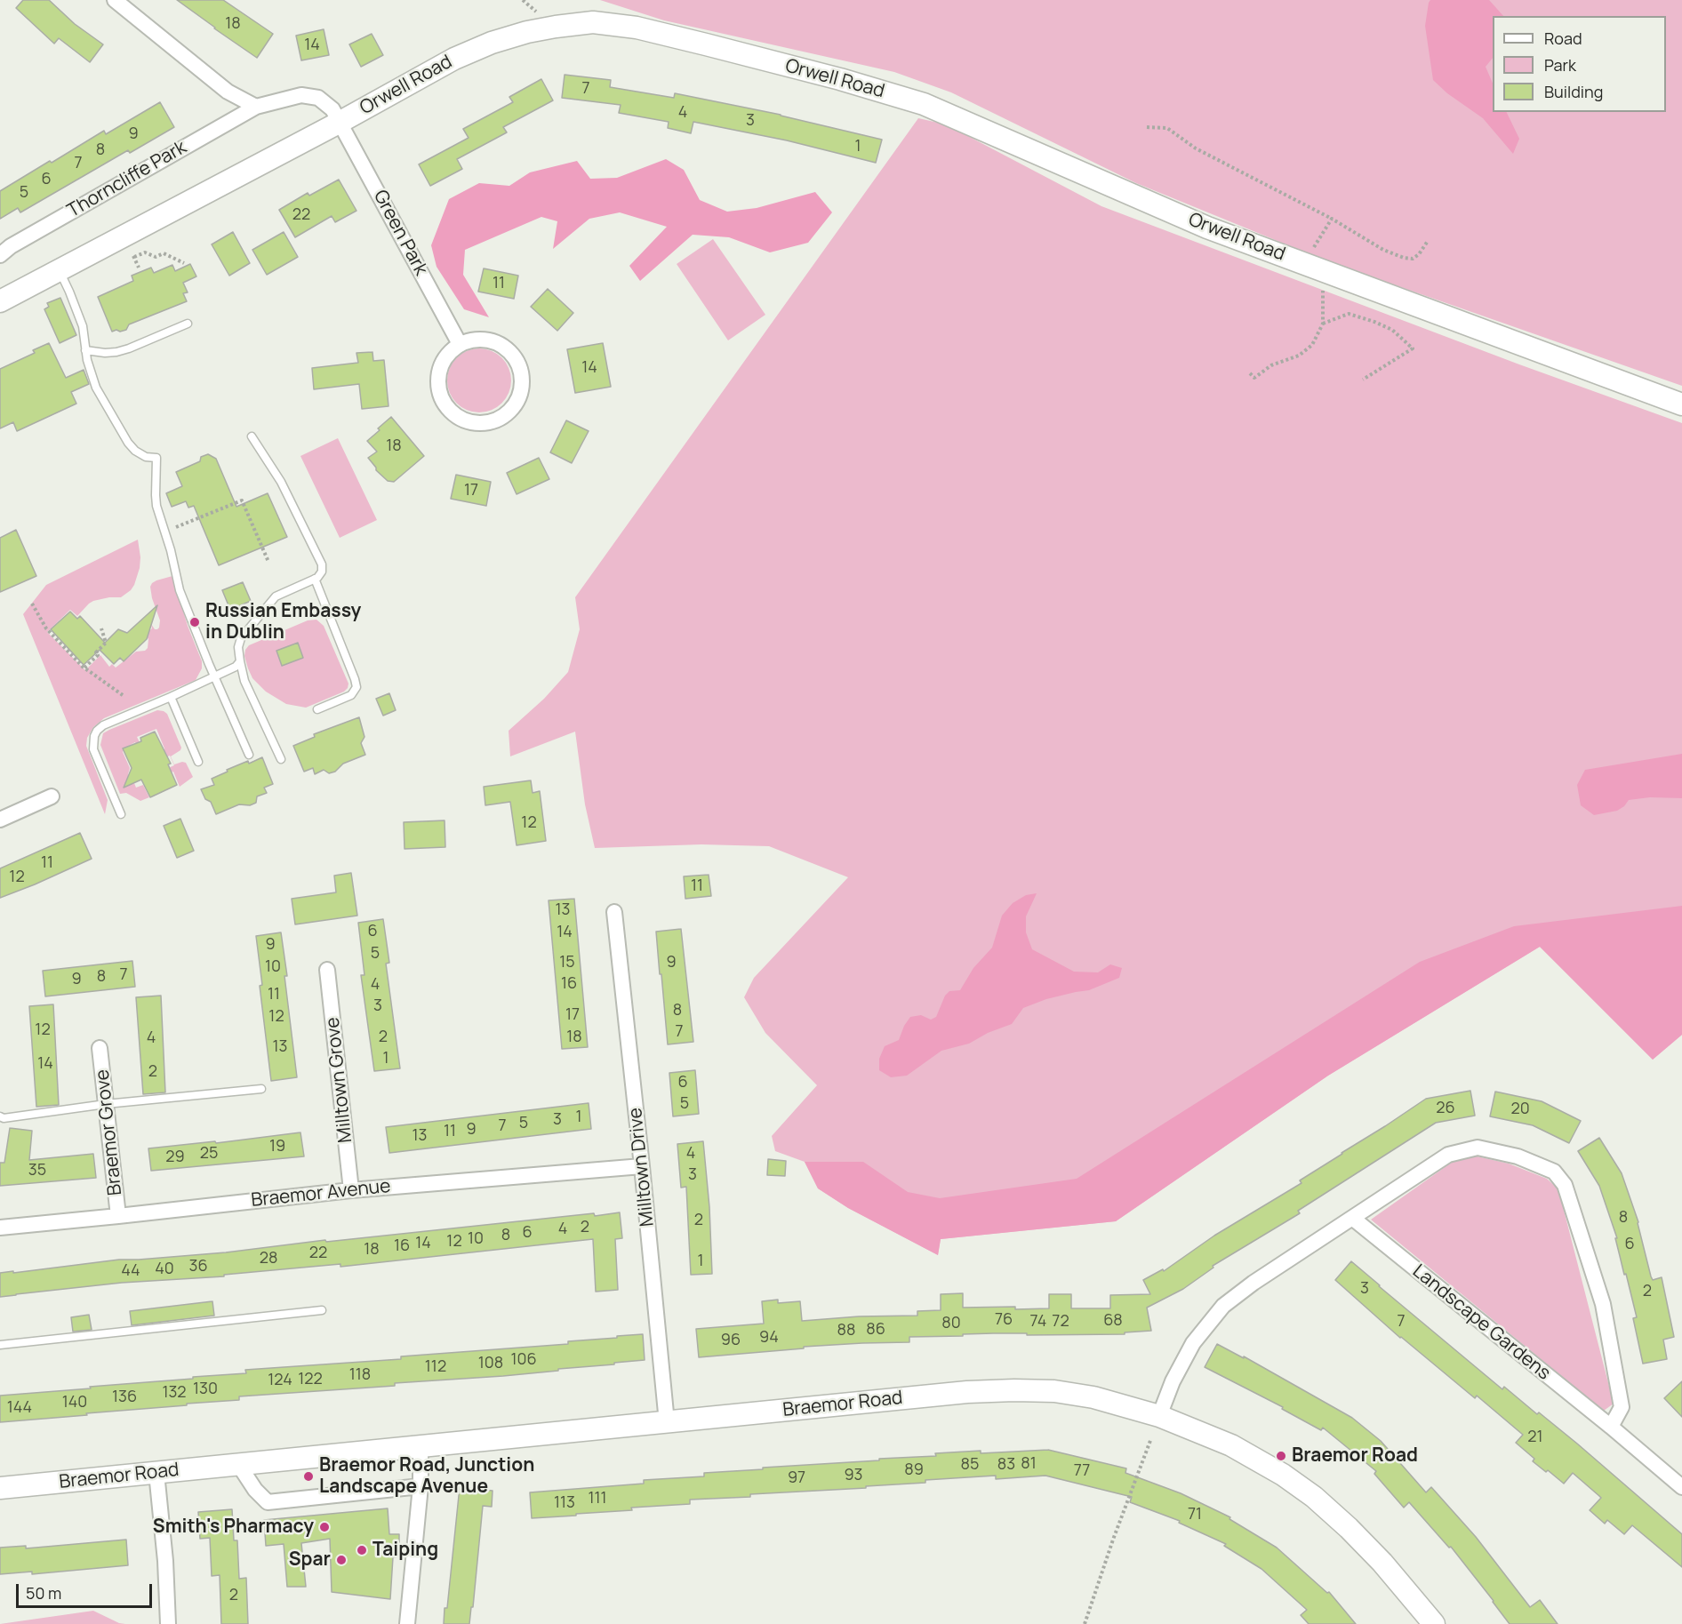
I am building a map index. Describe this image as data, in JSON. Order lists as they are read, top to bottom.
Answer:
{
  "streets": {
    "street": [
      "Orwell Road",
      "Thorncliffe Park",
      "Green Park",
      "Milltown Grove",
      "Braemor Grove",
      "Milltown Drive",
      "Braemor Avenue",
      "Landscape Gardens",
      "Braemor Road"
    ]
  },
  "crossings": [
    ["Orwell Road", "Thorncliffe Park"],
    ["Orwell Road", "Green Park"],
    ["Thorncliffe Park", "Green Park"],
    ["Milltown Grove", "Braemor Avenue"],
    ["Braemor Grove", "Braemor Avenue"],
    ["Milltown Drive", "Braemor Avenue"],
    ["Milltown Drive", "Braemor Road"]
  ],
  "places": [
    "Russian Embassy in Dublin",
    "Braemor Road",
    "Braemor Road, Junction Landscape Avenue",
    "Smith's Pharmacy",
    "Taiping",
    "Spar"
  ],
  "house_numbers": [
    "18",
    "14",
    "7",
    "4",
    "3",
    "9",
    "1",
    "8",
    "7",
    "6",
    "5",
    "22",
    "11",
    "14",
    "18",
    "17",
    "12",
    "11",
    "12",
    "11",
    "13",
    "6",
    "14",
    "9",
    "5",
    "15",
    "9",
    "10",
    "7",
    "8",
    "9",
    "16",
    "4",
    "11",
    "3",
    "8",
    "17",
    "12",
    "12",
    "7",
    "2",
    "18",
    "4",
    "13",
    "1",
    "14",
    "2",
    "6",
    "5",
    "26",
    "20",
    "1",
    "3",
    "5",
    "7",
    "9",
    "11",
    "13",
    "19",
    "25",
    "4",
    "29",
    "35",
    "3",
    "8",
    "2",
    "2",
    "4",
    "6",
    "8",
    "10",
    "12",
    "14",
    "6",
    "16",
    "18",
    "22",
    "28",
    "1",
    "36",
    "40",
    "44",
    "3",
    "2",
    "76",
    "68",
    "74",
    "72",
    "7",
    "80",
    "86",
    "88",
    "94",
    "96",
    "106",
    "108",
    "112",
    "118",
    "122",
    "124",
    "130",
    "132",
    "136",
    "140",
    "144",
    "21",
    "81",
    "85",
    "83",
    "89",
    "77",
    "93",
    "97",
    "111",
    "113",
    "71",
    "2"
  ],
  "legend": ["Road", "Park", "Building"],
  "scale_bar": "50 m"
}
